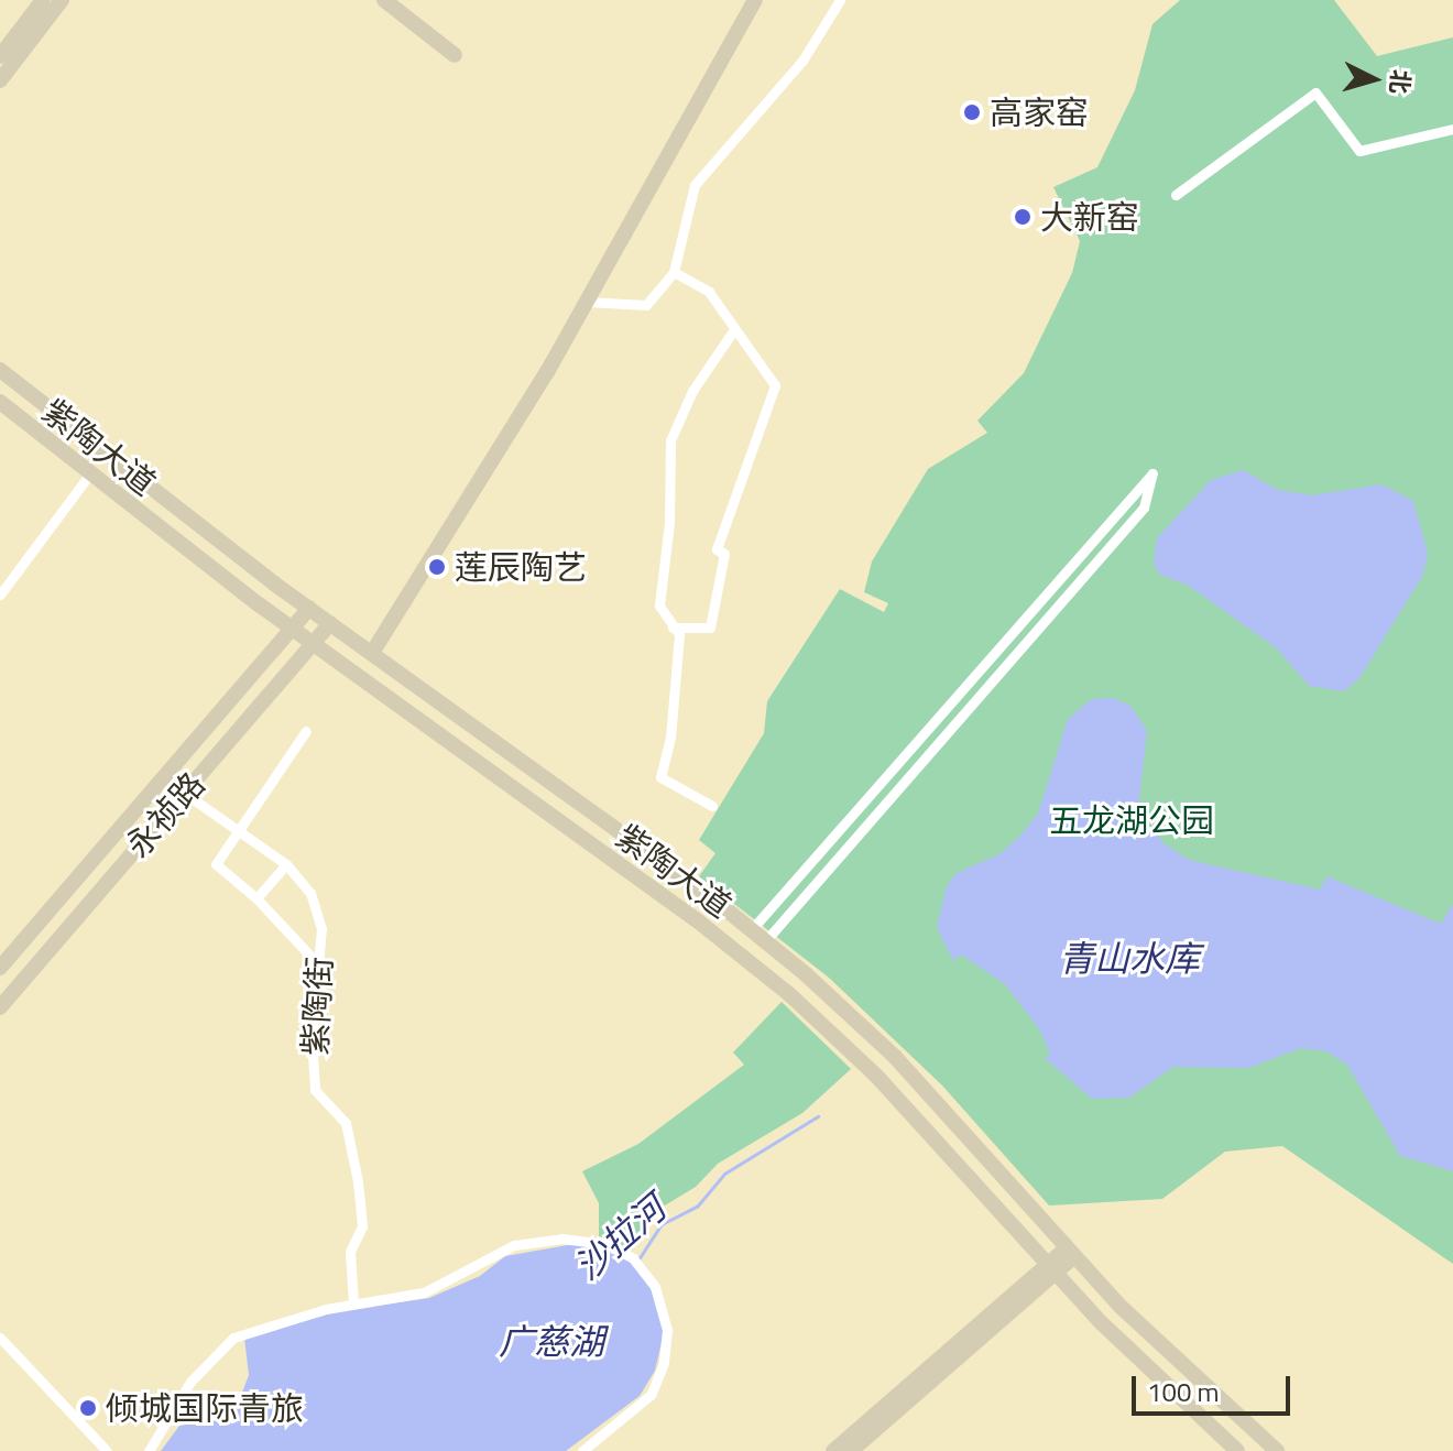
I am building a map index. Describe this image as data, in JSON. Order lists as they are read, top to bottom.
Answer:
{
  "streets": {
    "main road": ["紫陶大道", "永祯路"],
    "street": ["紫陶街"]
  },
  "crossings": [
    ["紫陶大道", "永祯路"],
    ["永祯路", "紫陶街"]
  ],
  "water": ["青山水库", "沙拉河", "广慈湖"],
  "parks": ["五龙湖公园"],
  "places": [
    "高家窑",
    "大新窑",
    "莲辰陶艺",
    "倾城国际青旅"
  ],
  "scale_bar": "100 m",
  "north": "right"
}
